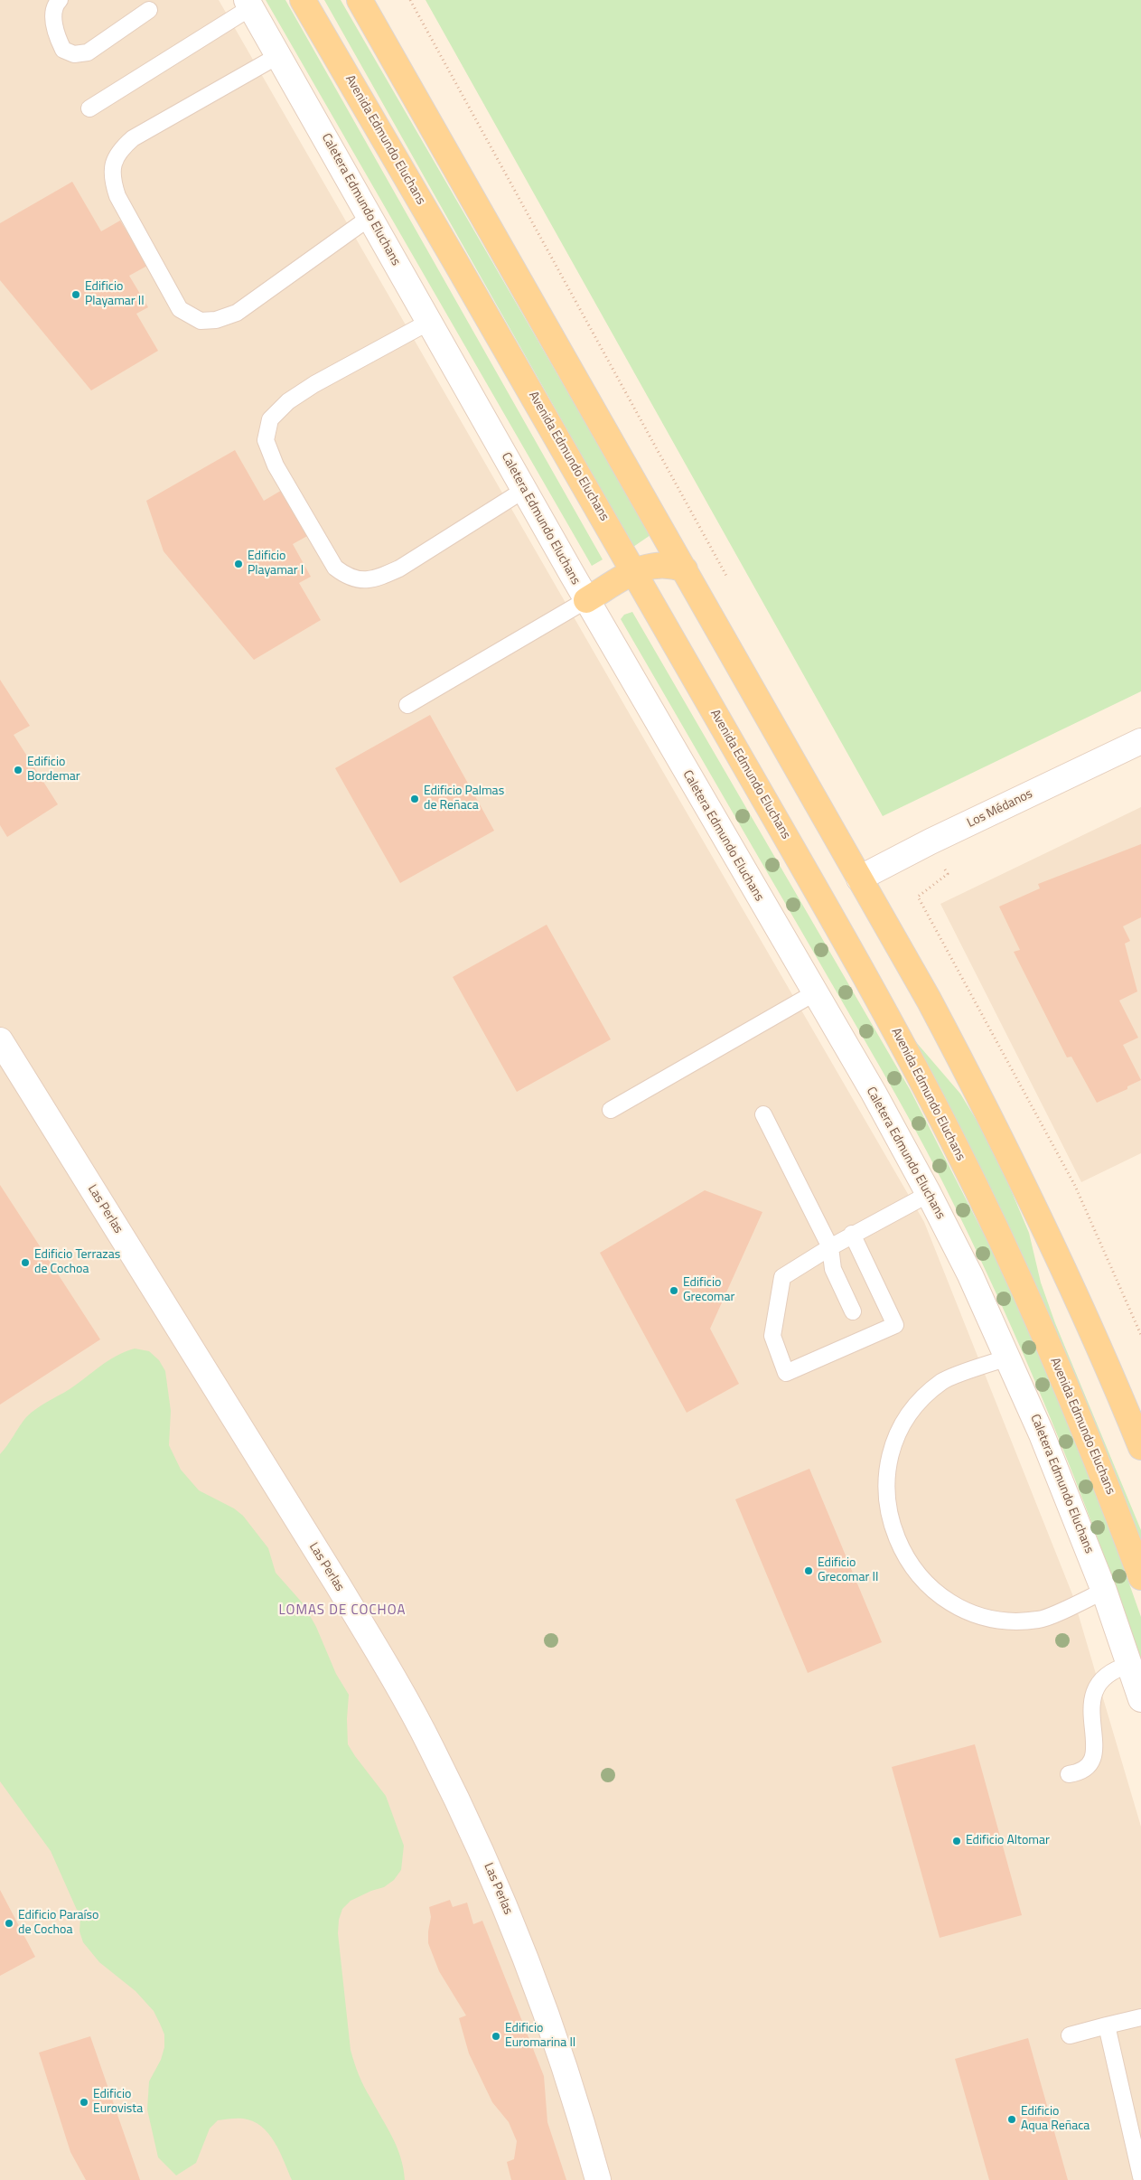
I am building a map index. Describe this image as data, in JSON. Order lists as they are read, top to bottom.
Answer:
{
  "streets": {
    "main road": ["Avenida Edmundo Eluchans"],
    "street": ["Caletera Edmundo Eluchans", "Los Médanos", "Las Perlas"]
  },
  "districts": ["LOMAS DE COCHOA"],
  "places": [
    "Edificio Playamar II",
    "Edificio Playamar I",
    "Edificio Bordemar",
    "Edificio Palmas de Reñaca",
    "Edificio Terrazas de Cochoa",
    "Edificio Grecomar",
    "Edificio Grecomar II",
    "Edificio Altomar",
    "Edificio Paraíso de Cochoa",
    "Edificio Euromarina II",
    "Edificio Eurovista",
    "Edificio Aqua Reñaca"
  ]
}
